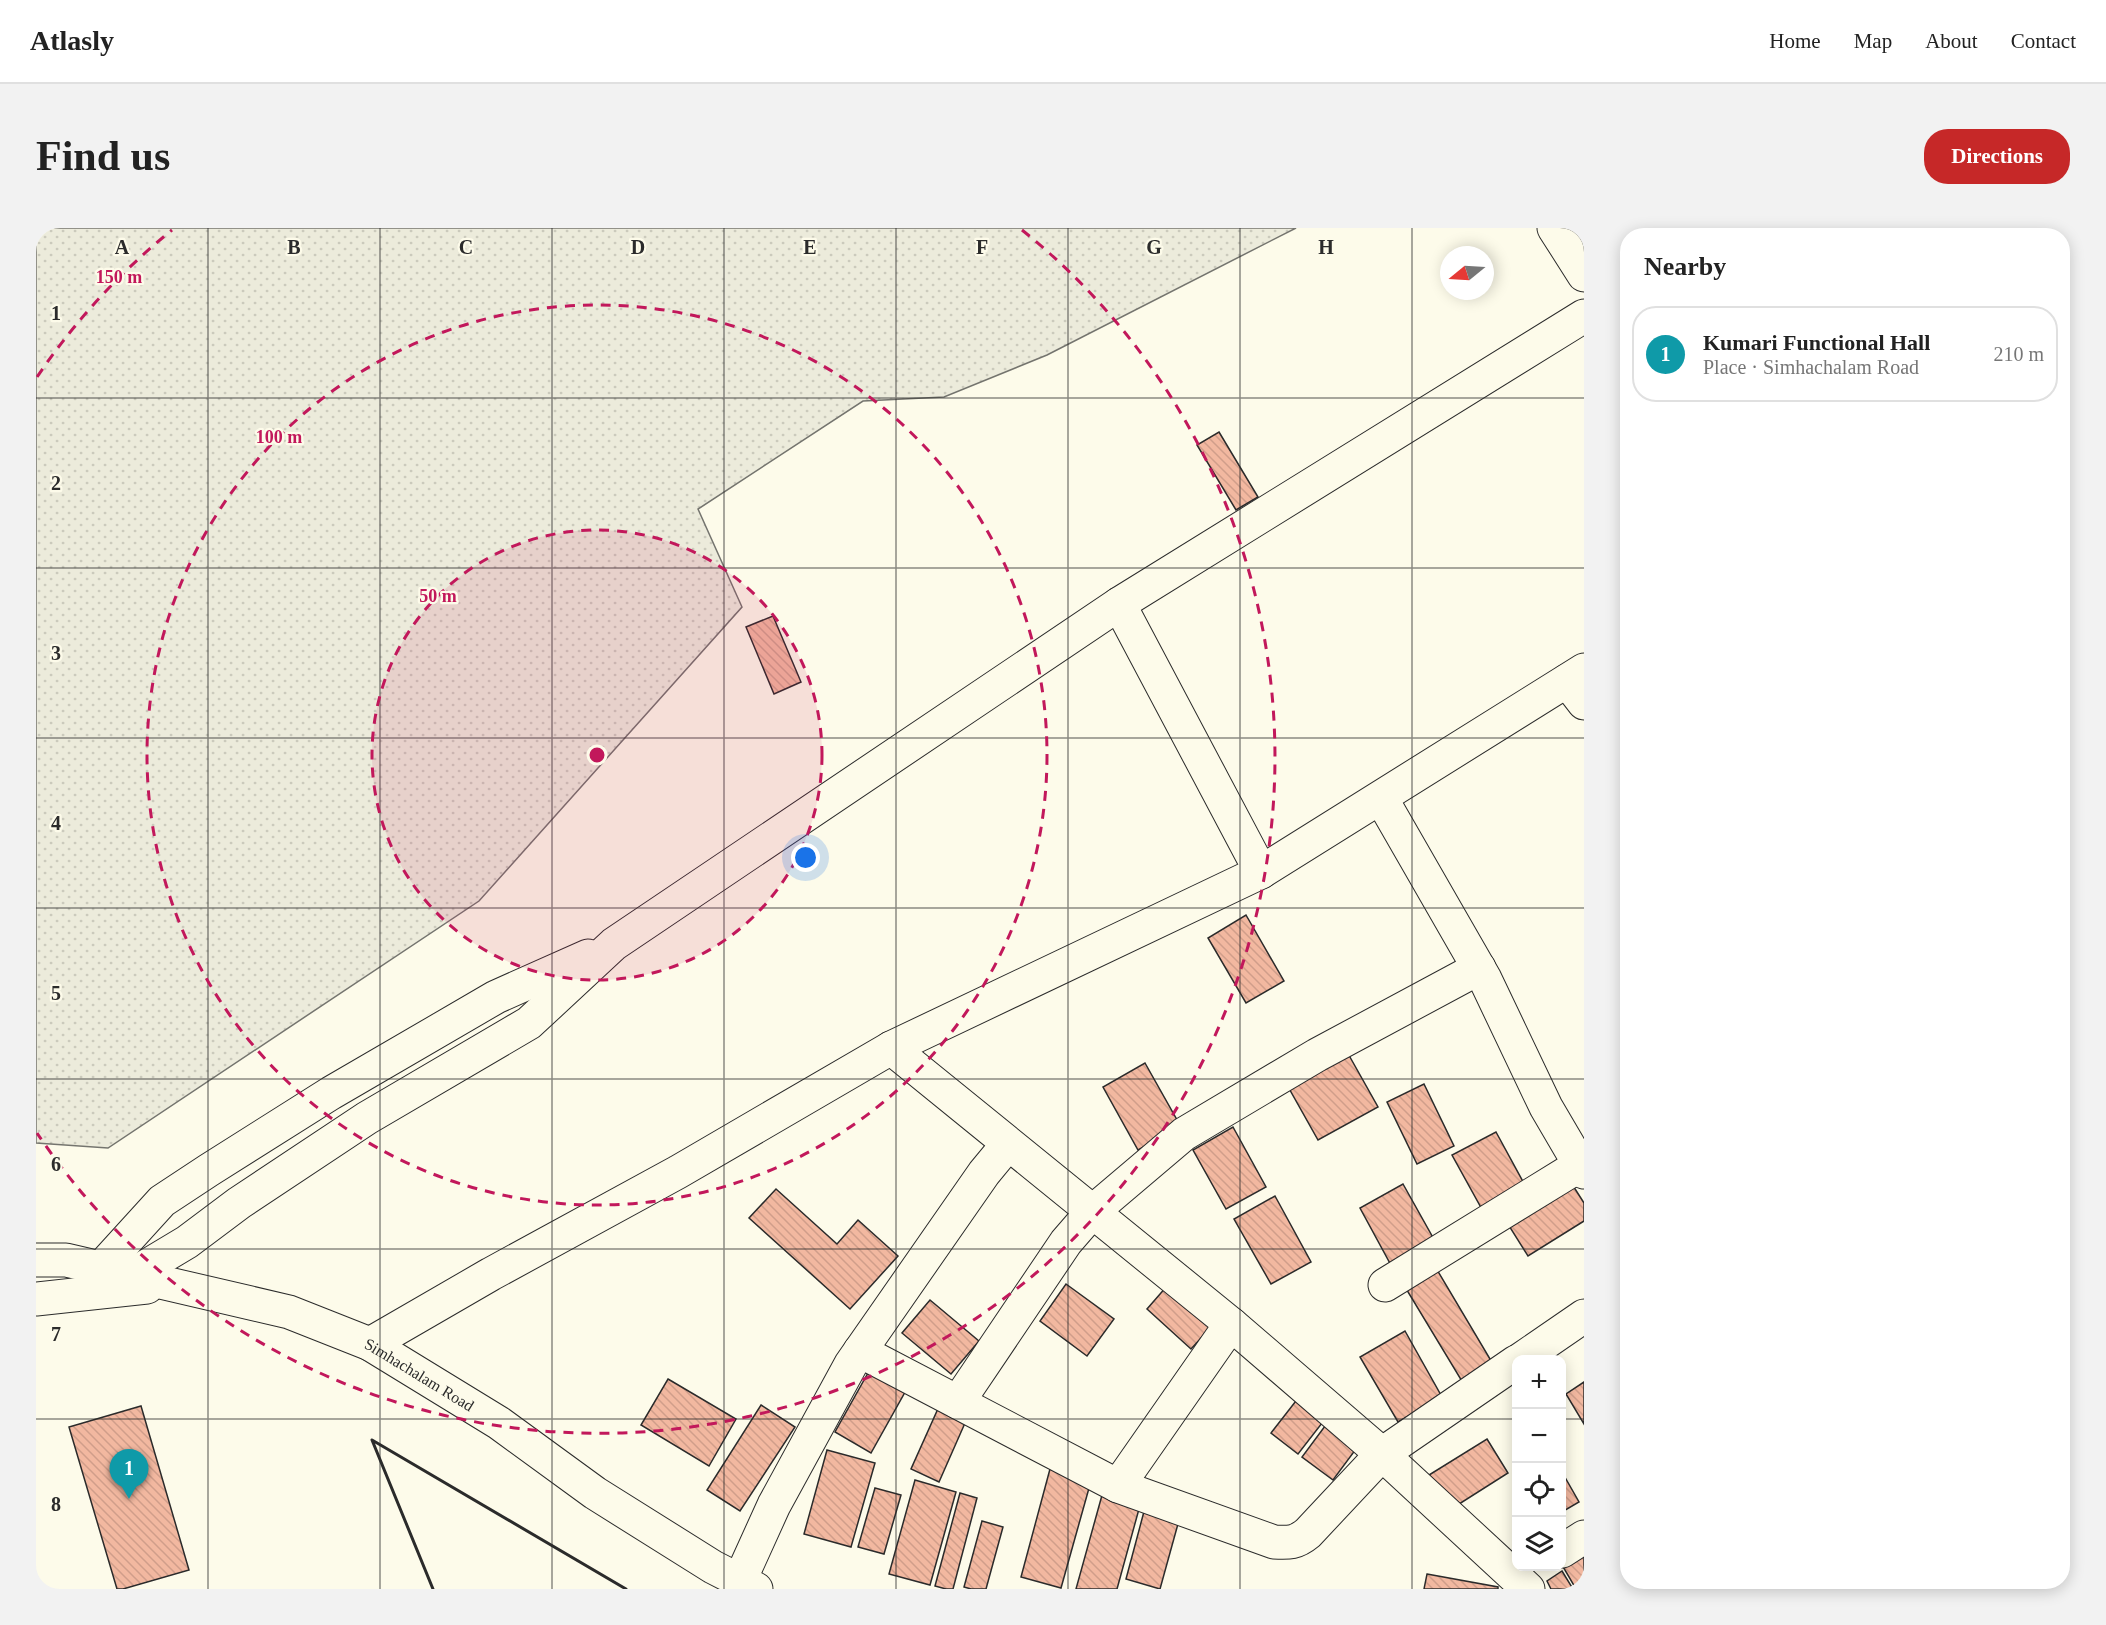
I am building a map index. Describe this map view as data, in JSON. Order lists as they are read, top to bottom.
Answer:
{
  "streets": {
    "street": ["Simhachalam Road"]
  },
  "north": "left",
  "page": {
    "header": "Atlasly",
    "nav": [
      "Home",
      "Map",
      "About",
      "Contact"
    ],
    "buttons": "Directions",
    "title": "Find us",
    "heading": "Nearby",
    "list": [
      {
        "mark": "1",
        "name": "Kumari Functional Hall",
        "note": "Place · Simhachalam Road",
        "value": "210 m"
      }
    ],
    "map_buttons": ["+", "−"],
    "pins": "1"
  },
  "grid": {
    "columns": [
      "A",
      "B",
      "C",
      "D",
      "E",
      "F",
      "G",
      "H"
    ],
    "rows": [
      "1",
      "2",
      "3",
      "4",
      "5",
      "6",
      "7",
      "8"
    ]
  },
  "rings": ["150 m", "100 m", "50 m"]
}
